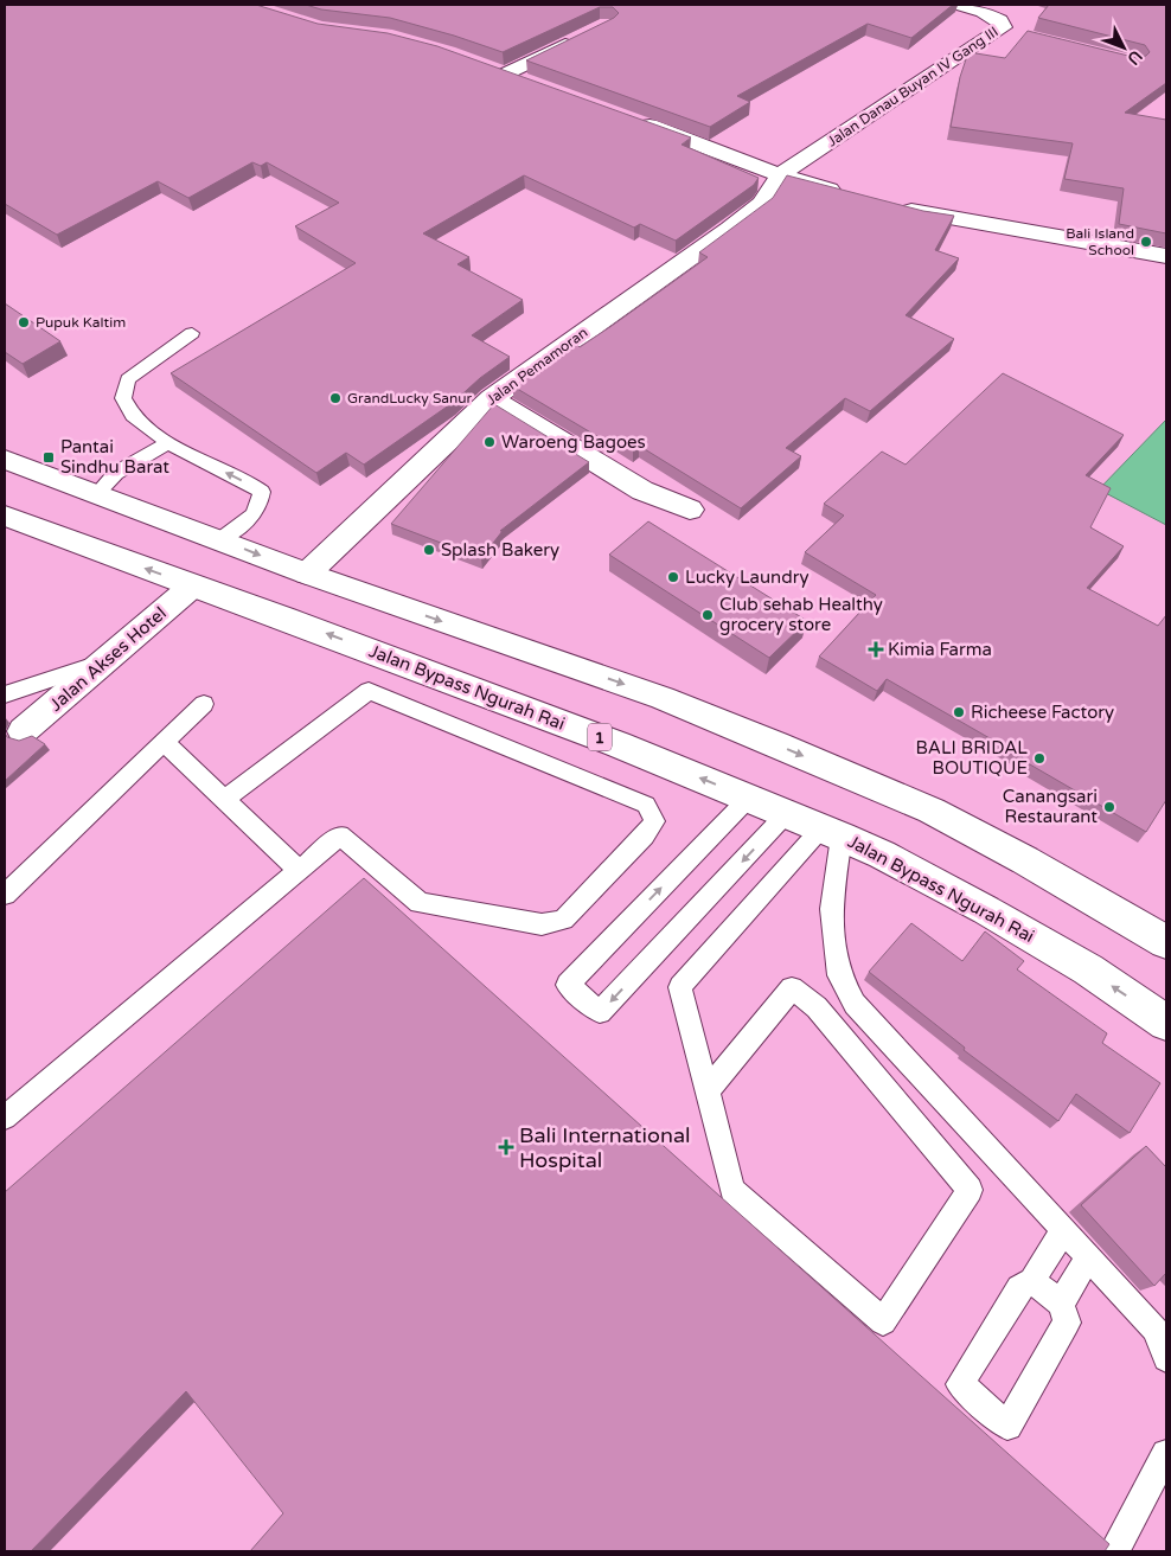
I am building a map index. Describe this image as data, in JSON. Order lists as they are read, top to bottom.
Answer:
{
  "streets": {
    "main road": [
      "Jalan Danau Buyan IV Gang III",
      "Jalan Pemamoran",
      "Jalan Akses Hotel",
      "Jalan Bypass Ngurah Rai",
      "1"
    ]
  },
  "crossings": [
    ["Jalan Danau Buyan IV Gang III", "Jalan Pemamoran"],
    ["Jalan Akses Hotel", "Jalan Bypass Ngurah Rai"]
  ],
  "places": {
    "other": [
      "Bali Island School",
      "Pupuk Kaltim",
      "GrandLucky Sanur",
      "Waroeng Bagoes",
      "Splash Bakery",
      "Lucky Laundry",
      "Club sehab Healthy grocery store",
      "Richeese Factory",
      "BALI BRIDAL BOUTIQUE",
      "Canangsari Restaurant"
    ],
    "transit": ["Pantai Sindhu Barat"],
    "health": ["Kimia Farma", "Bali International Hospital"]
  },
  "north": "bottom right"
}
